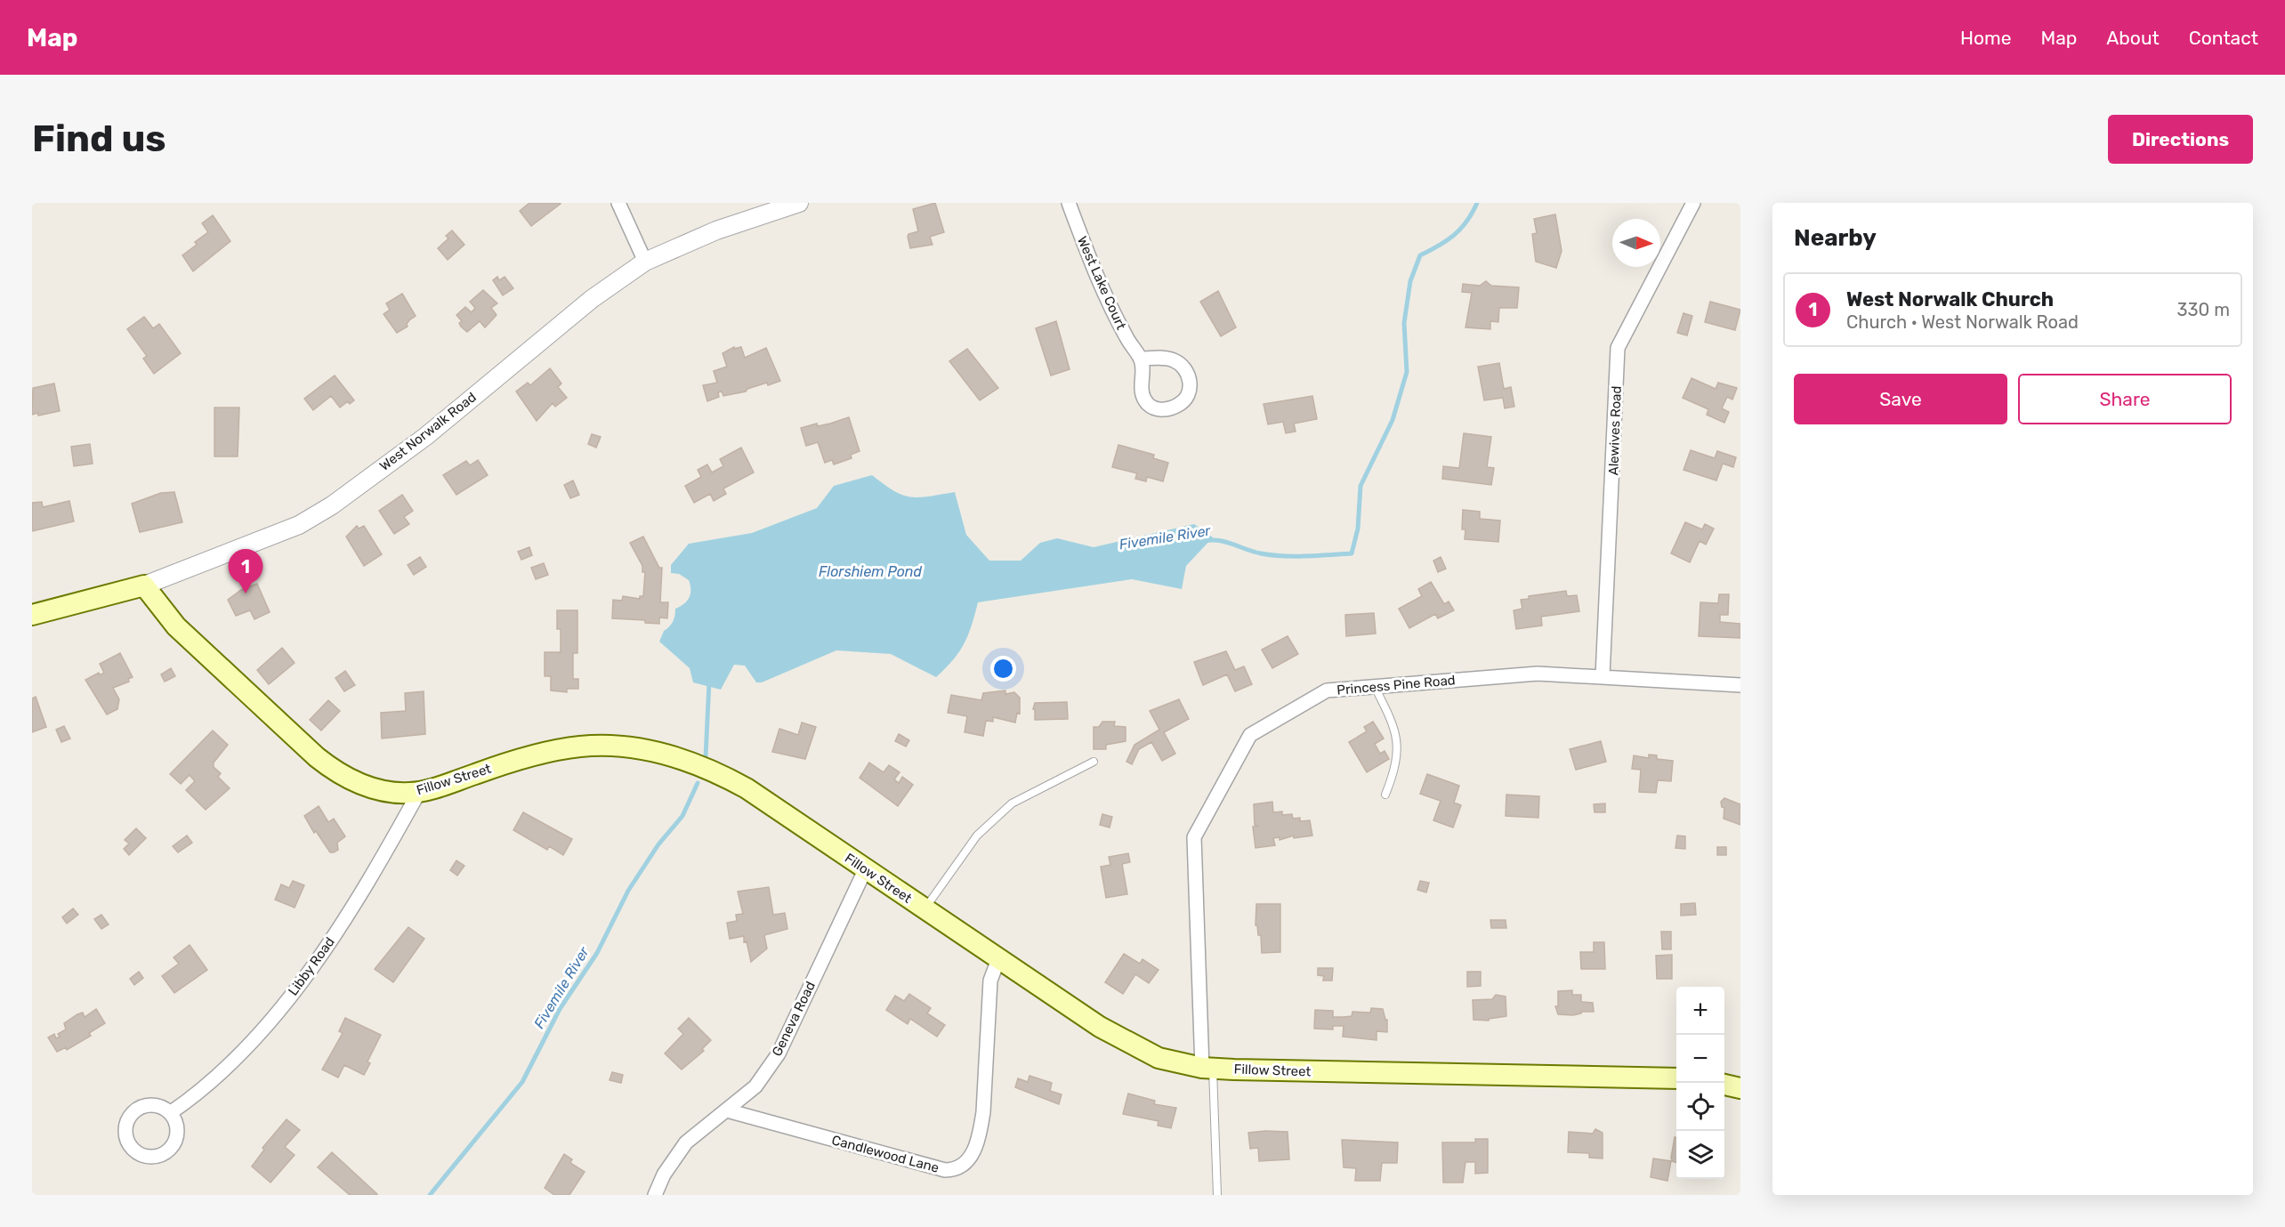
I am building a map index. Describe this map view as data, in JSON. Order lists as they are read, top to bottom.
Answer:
{
  "streets": {
    "main road": ["West Norwalk Road", "Fillow Street"],
    "street": [
      "West Lake Court",
      "Alewives Road",
      "Princess Pine Road",
      "Libby Road",
      "Geneva Road",
      "Candlewood Lane"
    ]
  },
  "crossings": [
    ["Alewives Road", "Princess Pine Road"],
    ["West Norwalk Road", "Fillow Street"],
    ["Princess Pine Road", "Fillow Street"],
    ["Fillow Street", "Libby Road"],
    ["Fillow Street", "Geneva Road"],
    ["Fillow Street", "Candlewood Lane"],
    ["Geneva Road", "Candlewood Lane"]
  ],
  "water": ["Fivemile River", "Florshiem Pond"],
  "north": "right",
  "page": {
    "header": "Map",
    "nav": [
      "Home",
      "Map",
      "About",
      "Contact"
    ],
    "buttons": [
      "Directions",
      ["Save", "Share"]
    ],
    "title": "Find us",
    "heading": "Nearby",
    "list": [
      {
        "mark": "1",
        "name": "West Norwalk Church",
        "note": "Church · West Norwalk Road",
        "value": "330 m"
      }
    ],
    "pins": "1",
    "map_buttons": ["+", "−"]
  }
}
